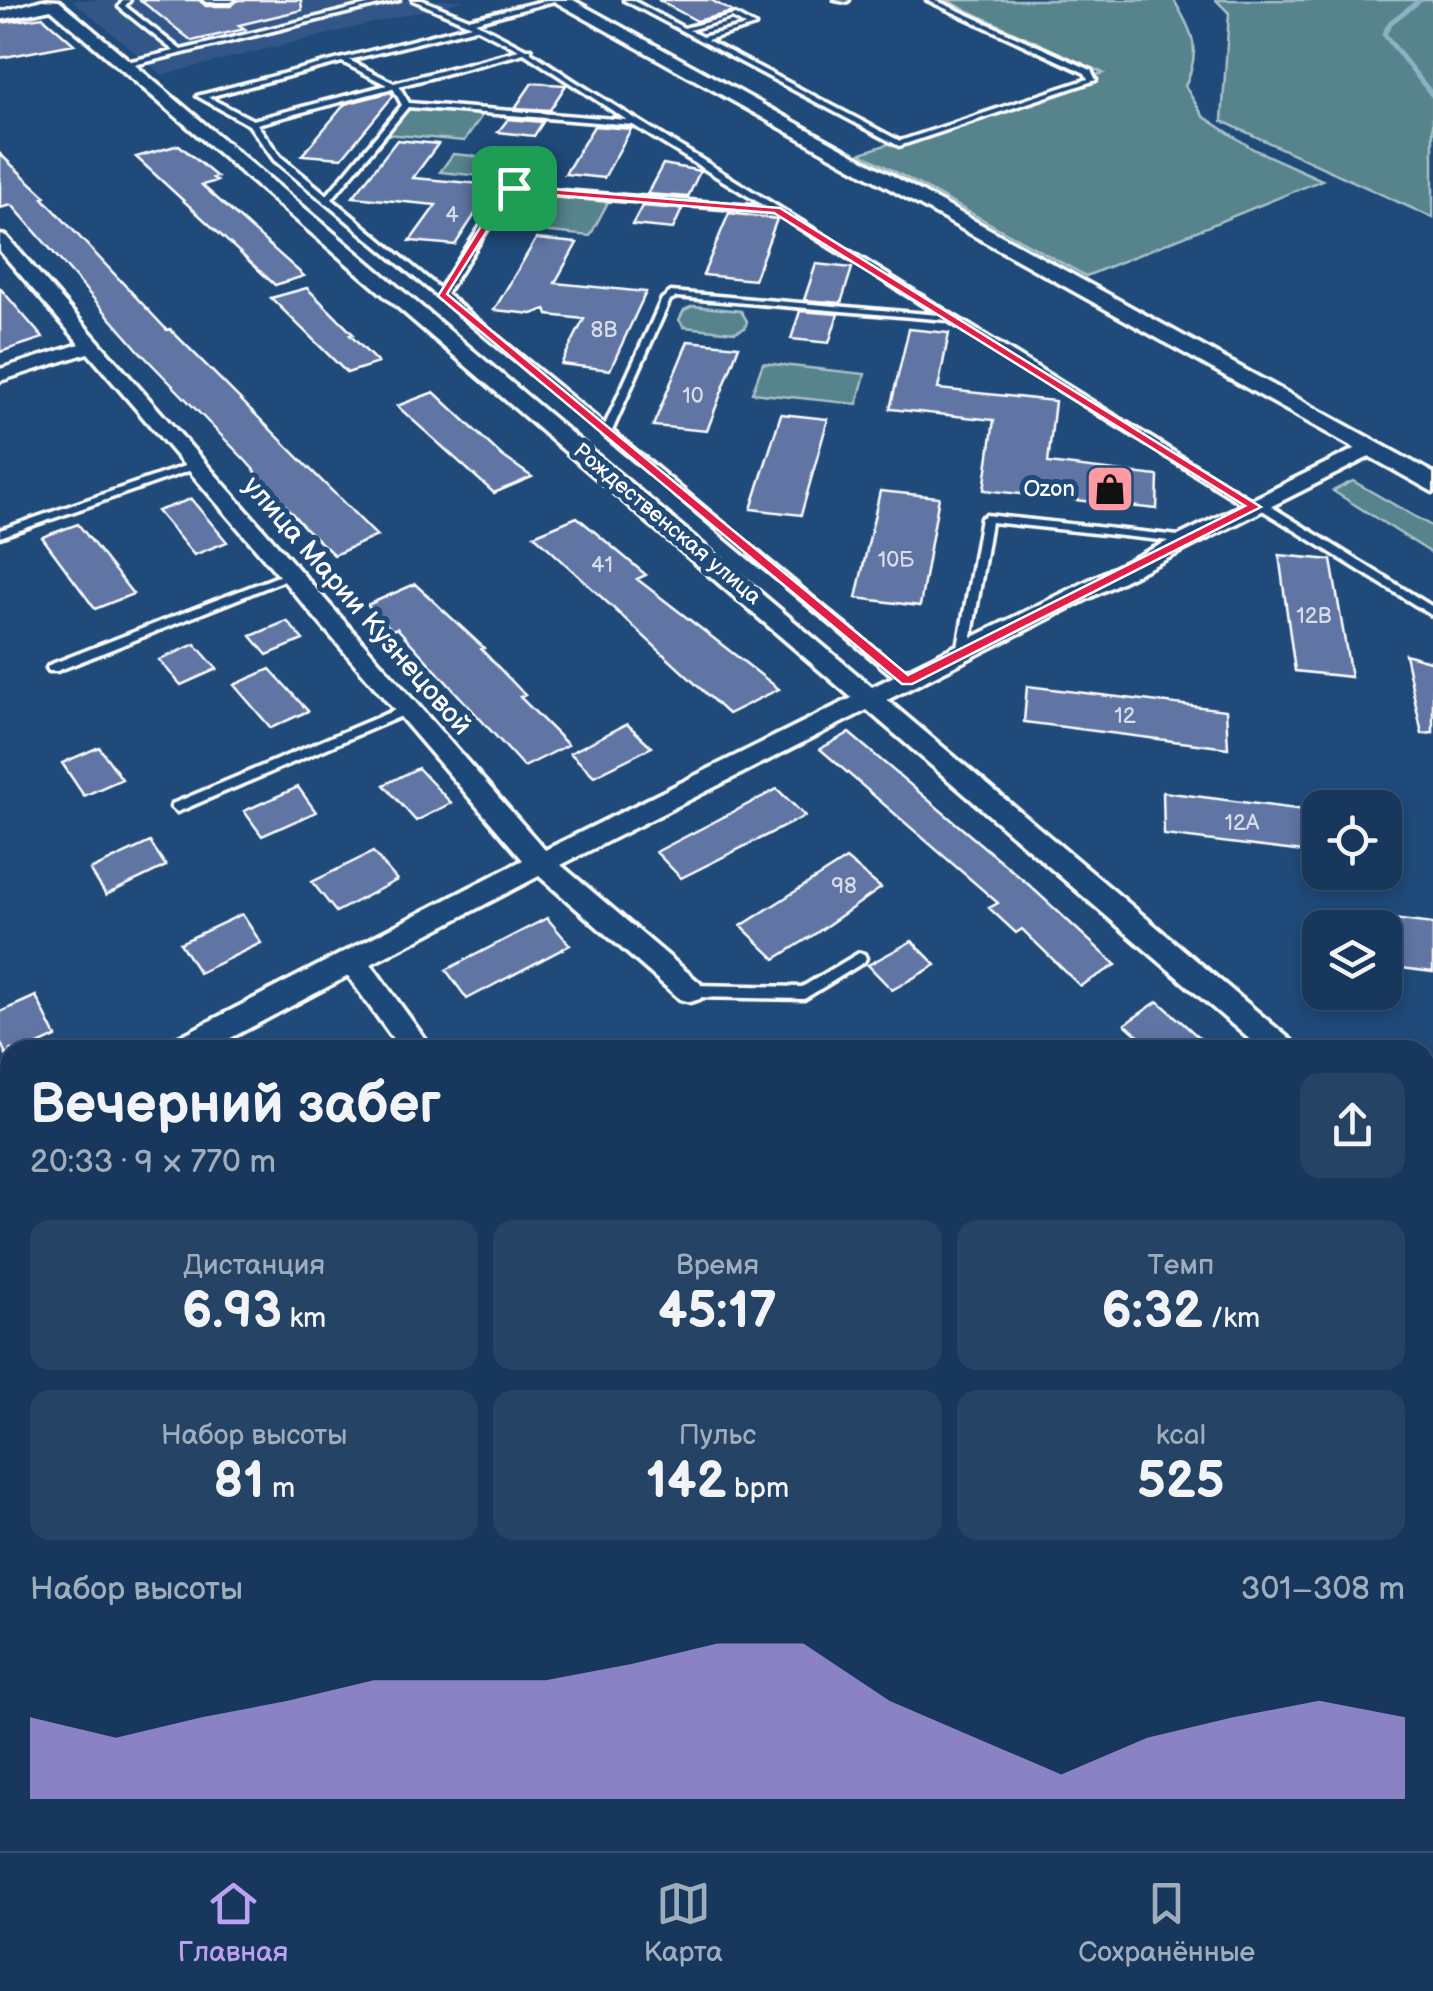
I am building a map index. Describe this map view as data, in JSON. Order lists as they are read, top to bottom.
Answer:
{
  "streets": {
    "street": ["Рождественская улица", "улица Марии Кузнецовой"]
  },
  "places": {
    "shop": ["Ozon"]
  },
  "house_numbers": [
    "4",
    "8В",
    "10",
    "10Б",
    "41",
    "12В",
    "12",
    "12А",
    "98"
  ],
  "page": {
    "heading": ["Вечерний забег", "20:33 · 9 × 770 m"],
    "stats": [
      ["Дистанция", "6.93 km"],
      ["Время", "45:17"],
      ["Темп", "6:32 /km"],
      ["Набор высоты", "81 m"],
      ["Пульс", "142 bpm"],
      ["kcal", "525"]
    ],
    "chart": ["Набор высоты", "301–308 m"],
    "tabs": ["Главная", "Карта", "Сохранённые"]
  }
}
